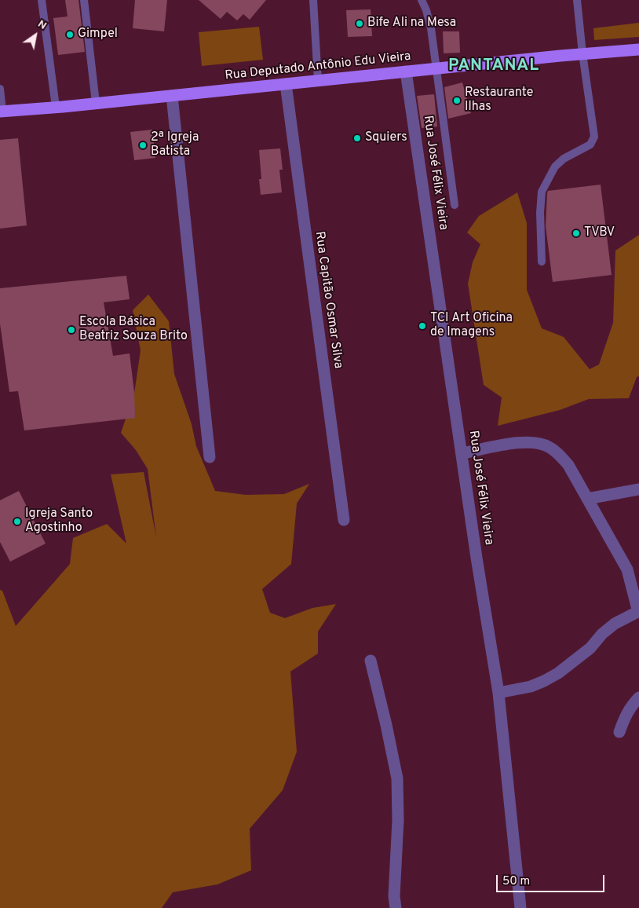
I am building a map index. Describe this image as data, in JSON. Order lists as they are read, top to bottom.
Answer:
{
  "streets": {
    "main road": ["Rua Deputado Antônio Edu Vieira"],
    "street": ["Rua José Félix Vieira", "Rua Capitão Osmar Silva"]
  },
  "crossings": [
    ["Rua Deputado Antônio Edu Vieira", "Rua José Félix Vieira"],
    ["Rua Deputado Antônio Edu Vieira", "Rua Capitão Osmar Silva"]
  ],
  "districts": ["PANTANAL"],
  "places": [
    "Bife Ali na Mesa",
    "Gimpel",
    "Restaurante Ilhas",
    "Squiers",
    "2ª Igreja Batista",
    "TVBV",
    "TCI Art Oficina de Imagens",
    "Escola Básica Beatriz Souza Brito",
    "Igreja Santo Agostinho"
  ],
  "scale_bar": "50 m",
  "north": "top right"
}
